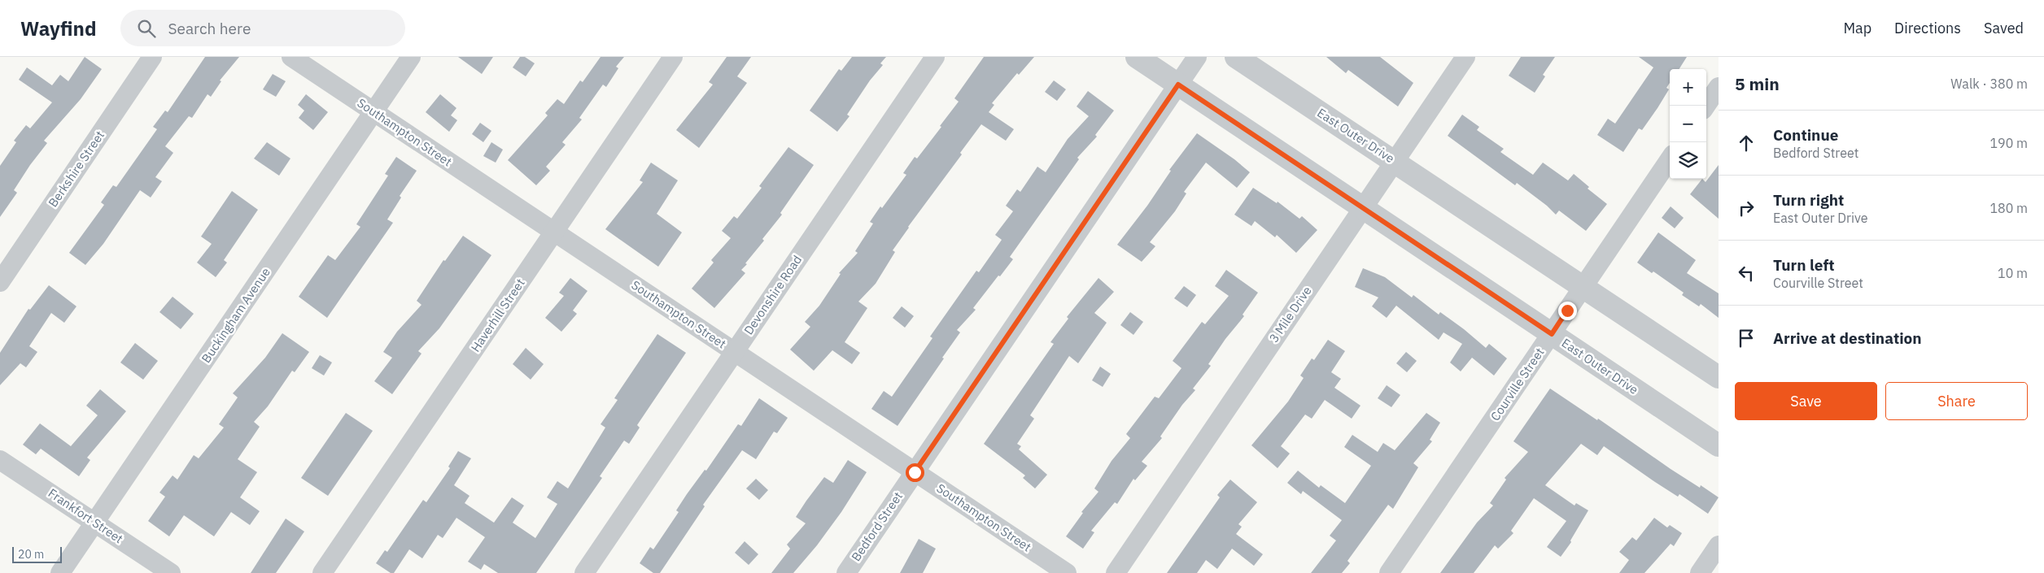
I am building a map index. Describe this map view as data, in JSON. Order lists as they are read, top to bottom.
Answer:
{
  "streets": {
    "street": [
      "Southampton Street",
      "East Outer Drive",
      "Berkshire Street",
      "Devonshire Road",
      "3 Mile Drive",
      "Buckingham Avenue",
      "Haverhill Street",
      "Courville Street",
      "Frankfort Street",
      "Bedford Street"
    ]
  },
  "crossings": [
    ["Southampton Street", "Devonshire Road"],
    ["Southampton Street", "Buckingham Avenue"],
    ["Southampton Street", "Haverhill Street"],
    ["Southampton Street", "Bedford Street"],
    ["East Outer Drive", "3 Mile Drive"],
    ["East Outer Drive", "Courville Street"],
    ["East Outer Drive", "Bedford Street"],
    ["Buckingham Avenue", "Frankfort Street"]
  ],
  "scale_bar": "20 m",
  "page": {
    "header": "Wayfind",
    "search": "Search here",
    "nav": ["Map", "Directions", "Saved"],
    "heading": ["5 min", "Walk · 380 m"],
    "map_buttons": ["+", "−"],
    "list": [
      ["Continue", "Bedford Street", "190 m"],
      ["Turn right", "East Outer Drive", "180 m"],
      ["Turn left", "Courville Street", "10 m"],
      "Arrive at destination"
    ],
    "buttons": ["Save", "Share"],
    "scale": "20 m"
  }
}
